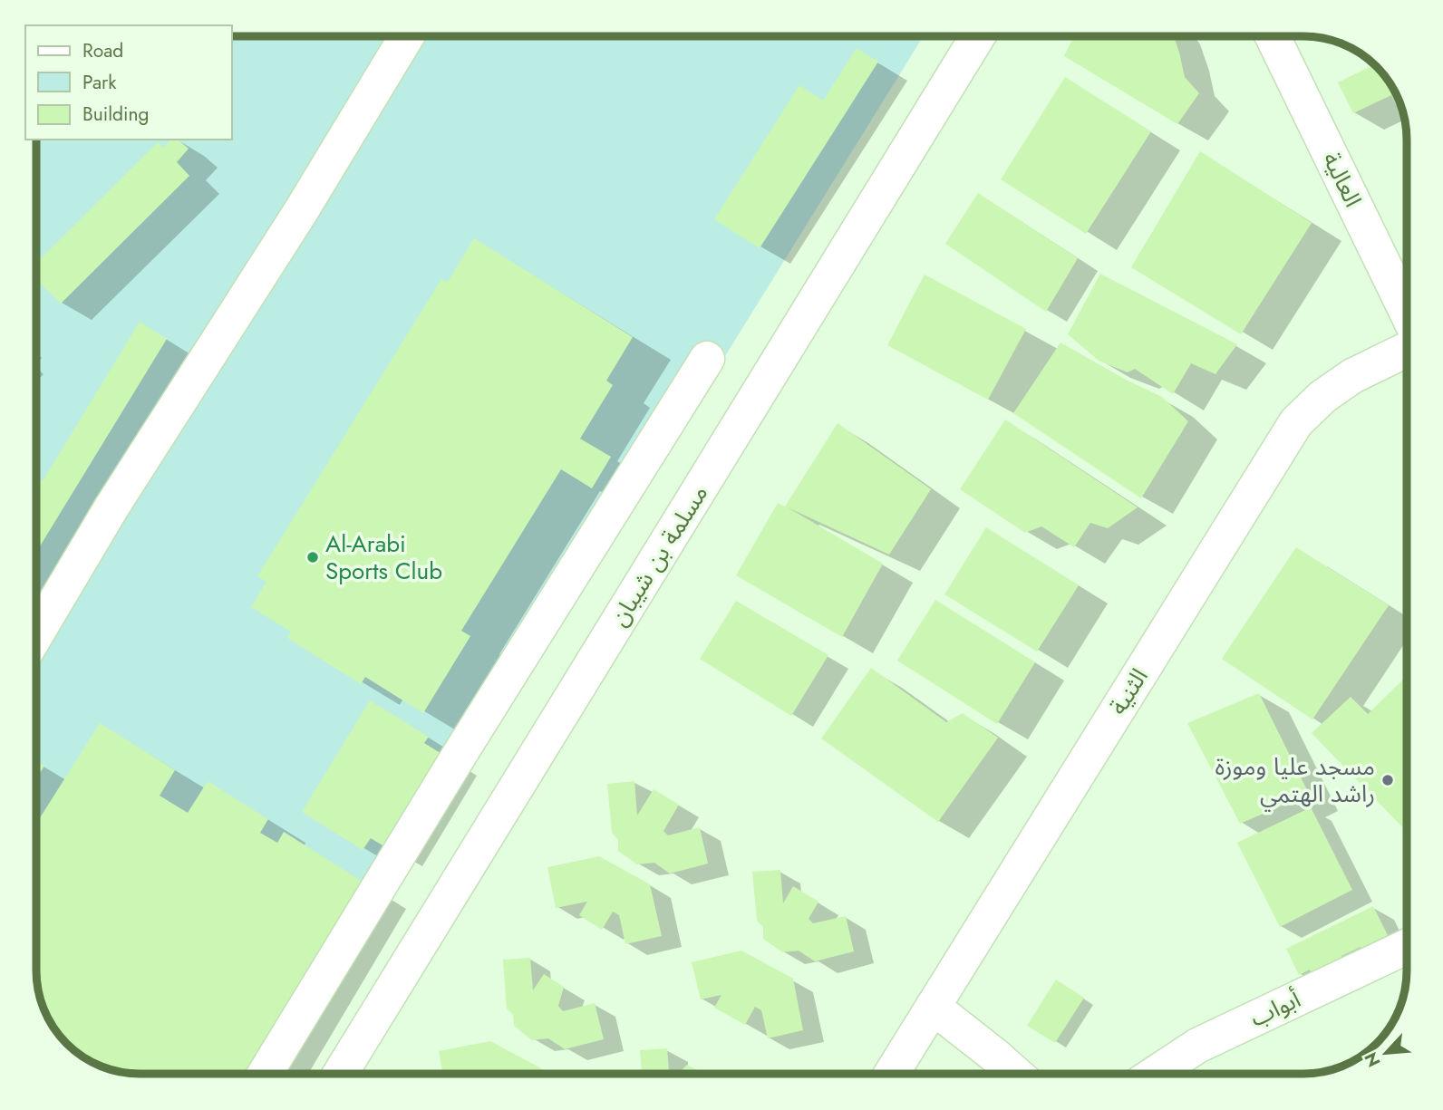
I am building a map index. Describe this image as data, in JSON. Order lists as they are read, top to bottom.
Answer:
{
  "streets": {
    "street": [
      "العالية",
      "مسلمة بن شيبان",
      "الثنية",
      "أبواب"
    ]
  },
  "places": ["Al-Arabi Sports Club", "مسجد عليا وموزة راشد الهتمي"],
  "legend": ["Road", "Park", "Building"],
  "north": "bottom left"
}
